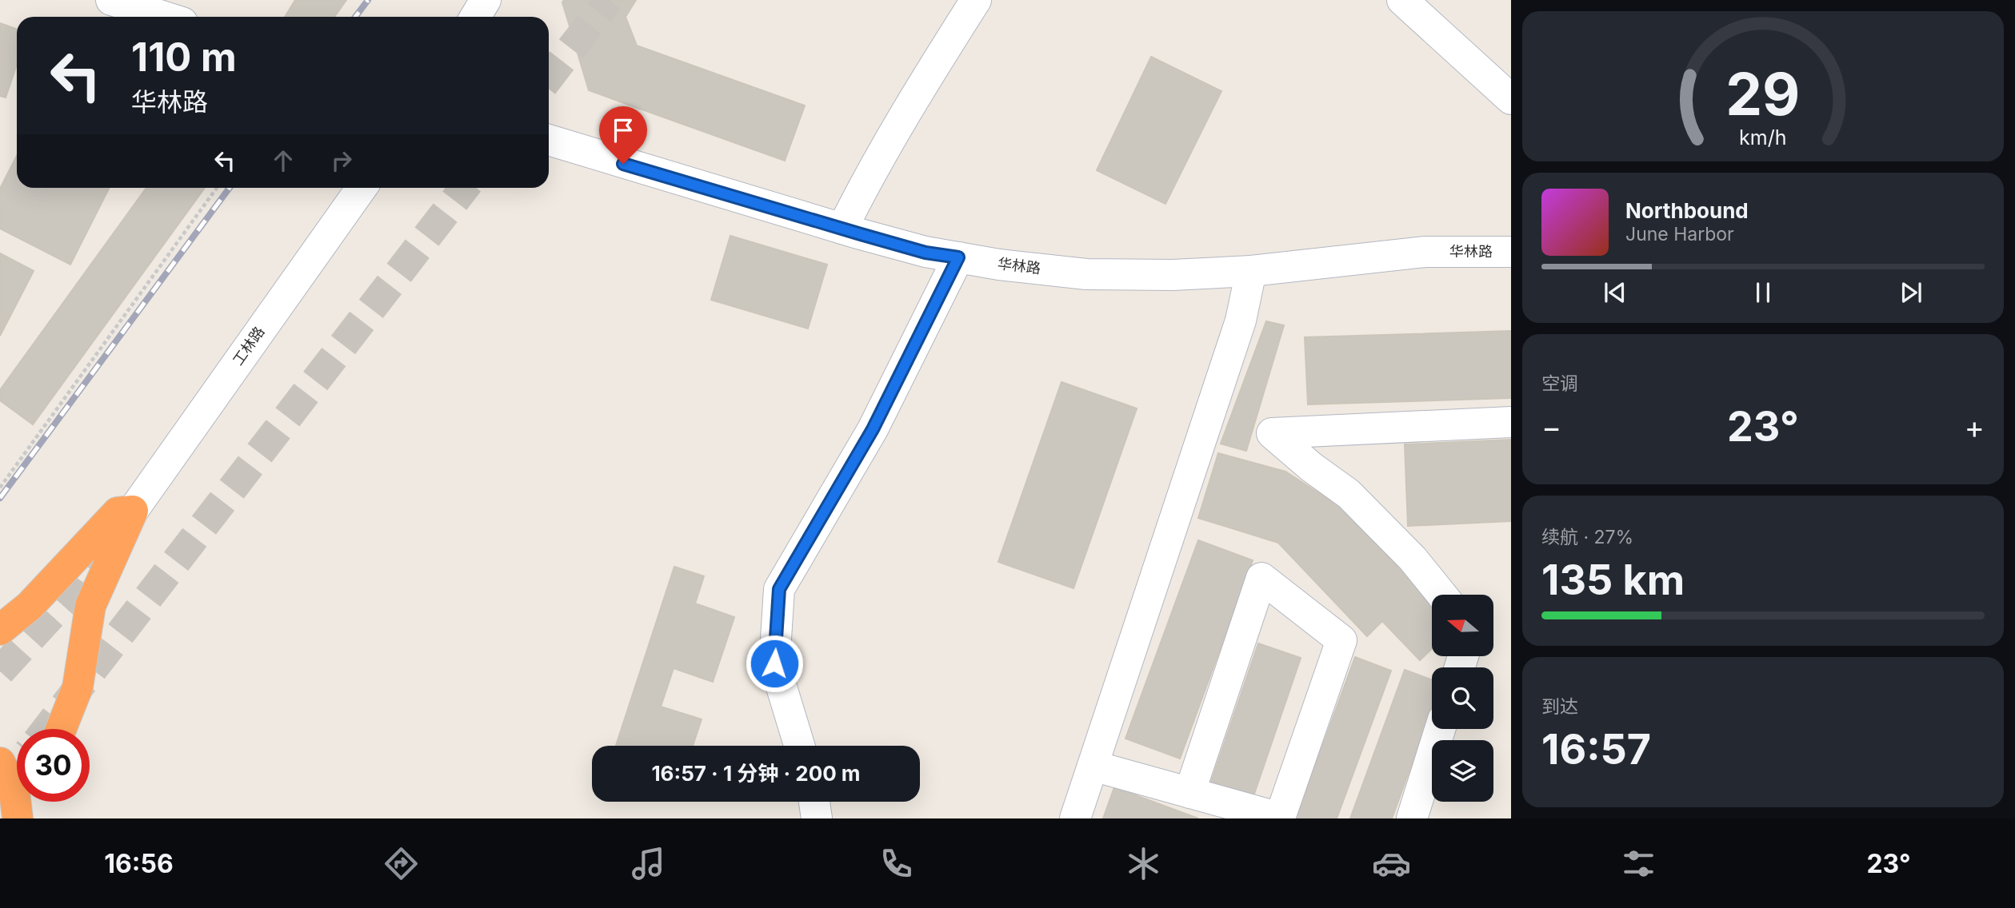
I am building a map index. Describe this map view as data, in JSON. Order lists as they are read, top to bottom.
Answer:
{
  "streets": {
    "street": ["华林路", "工林路"]
  },
  "north": "left",
  "page": {
    "turn": ["110 m", "华林路"],
    "song": ["Northbound", "June Harbor"],
    "tile": [
      "空调",
      ["续航 · 27%", "135 km"],
      ["到达", "16:57"]
    ],
    "heat": ["−", "23°", "+"],
    "limit": "30",
    "trip": "16:57 · 1 分钟 · 200 m",
    "tabs": ["16:56", "23°"],
    "gauge": ["29", "km/h"]
  }
}
